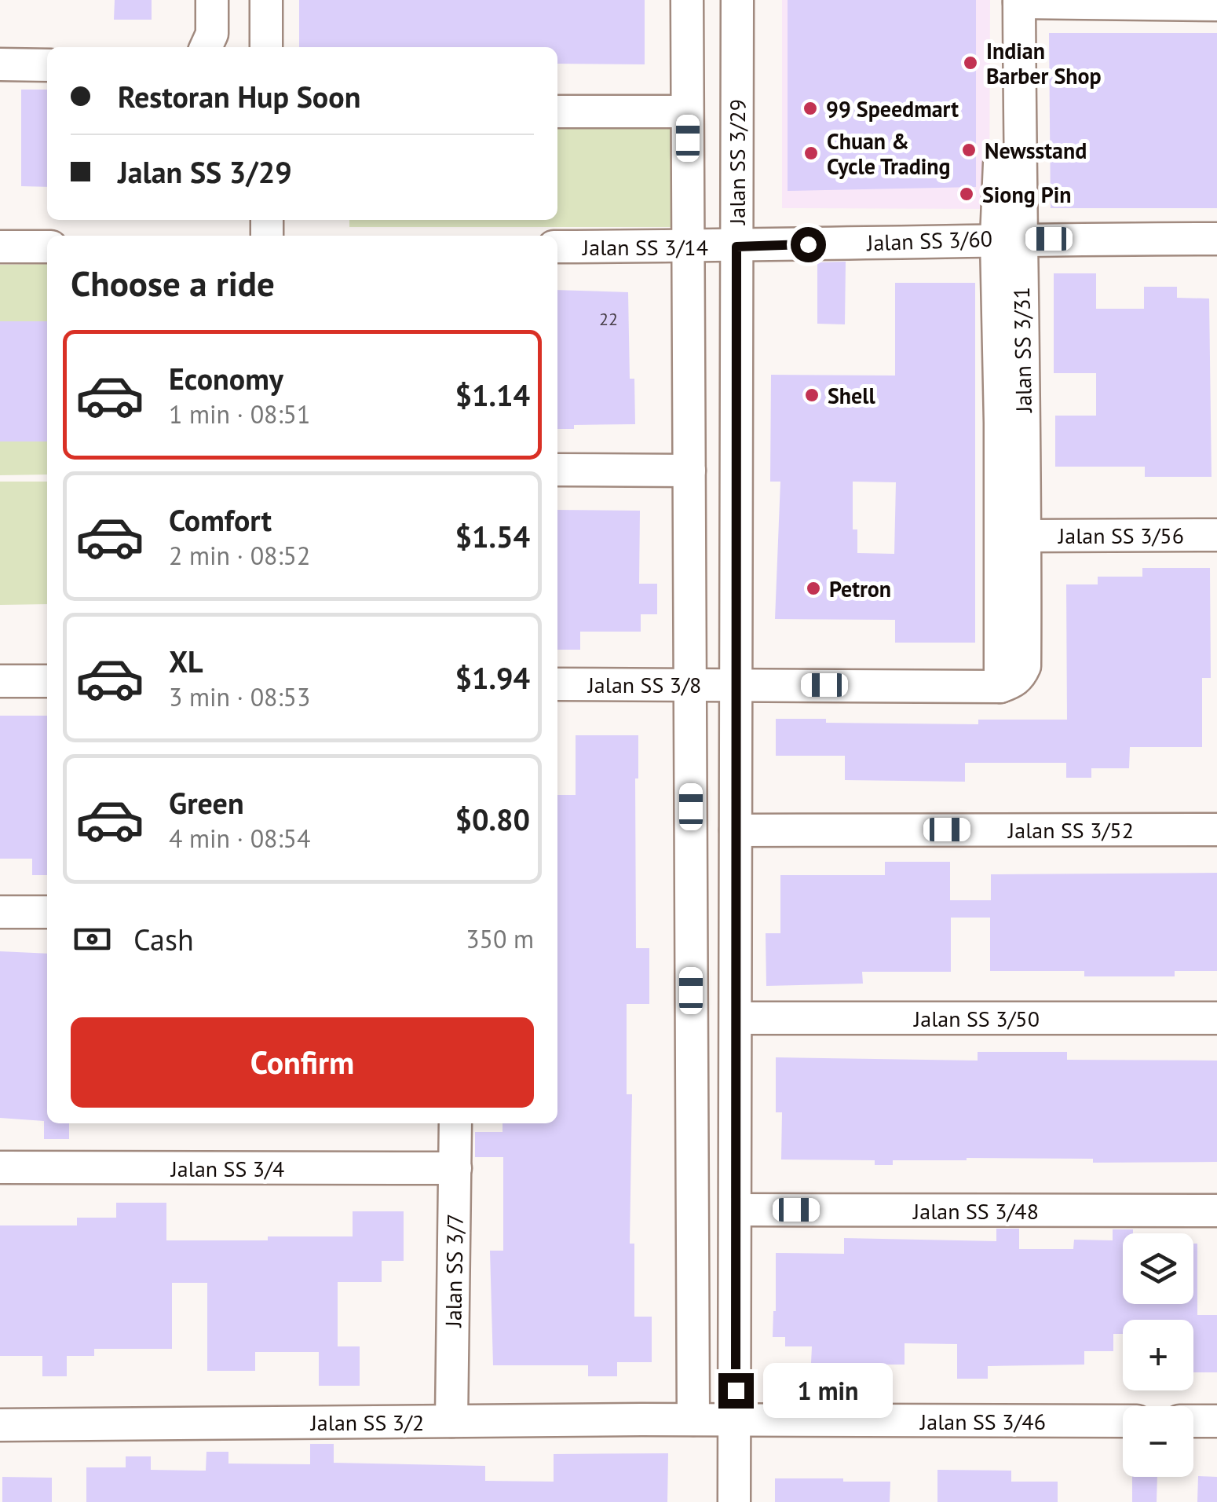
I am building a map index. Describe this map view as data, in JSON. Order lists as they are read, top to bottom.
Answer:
{
  "streets": {
    "street": [
      "Jalan SS 3/29",
      "Jalan SS 3/60",
      "Jalan SS 3/14",
      "Jalan SS 3/31",
      "Jalan SS 3/56",
      "Jalan SS 3/8",
      "Jalan SS 3/52",
      "Jalan SS 3/50",
      "Jalan SS 3/4",
      "Jalan SS 3/48",
      "Jalan SS 3/7",
      "Jalan SS 3/46",
      "Jalan SS 3/2"
    ]
  },
  "crossings": [
    ["Jalan SS 3/29", "Jalan SS 3/60"],
    ["Jalan SS 3/29", "Jalan SS 3/14"],
    ["Jalan SS 3/29", "Jalan SS 3/8"],
    ["Jalan SS 3/29", "Jalan SS 3/52"],
    ["Jalan SS 3/29", "Jalan SS 3/50"],
    ["Jalan SS 3/29", "Jalan SS 3/48"],
    ["Jalan SS 3/29", "Jalan SS 3/46"],
    ["Jalan SS 3/29", "Jalan SS 3/2"],
    ["Jalan SS 3/60", "Jalan SS 3/14"],
    ["Jalan SS 3/60", "Jalan SS 3/31"],
    ["Jalan SS 3/31", "Jalan SS 3/56"],
    ["Jalan SS 3/4", "Jalan SS 3/7"],
    ["Jalan SS 3/7", "Jalan SS 3/2"],
    ["Jalan SS 3/46", "Jalan SS 3/2"]
  ],
  "places": [
    "Indian Barber Shop",
    "99 Speedmart",
    "Newsstand",
    "Chuan & Cycle Trading",
    "Siong Pin",
    "Shell",
    "Petron"
  ],
  "house_numbers": ["22"],
  "page": {
    "banner": ["Restoran Hup Soon", "Jalan SS 3/29"],
    "heading": "Choose a ride",
    "list": [
      {
        "name": "Economy",
        "note": "1 min · 08:51",
        "value": "$1.14"
      },
      {
        "name": "Comfort",
        "note": "2 min · 08:52",
        "value": "$1.54"
      },
      {
        "name": "XL",
        "note": "3 min · 08:53",
        "value": "$1.94"
      },
      {
        "name": "Green",
        "note": "4 min · 08:54",
        "value": "$0.80"
      }
    ],
    "pay": ["Cash", "350 m"],
    "buttons": "Confirm",
    "map_buttons": ["+", "−"],
    "bubble": "1 min"
  }
}
